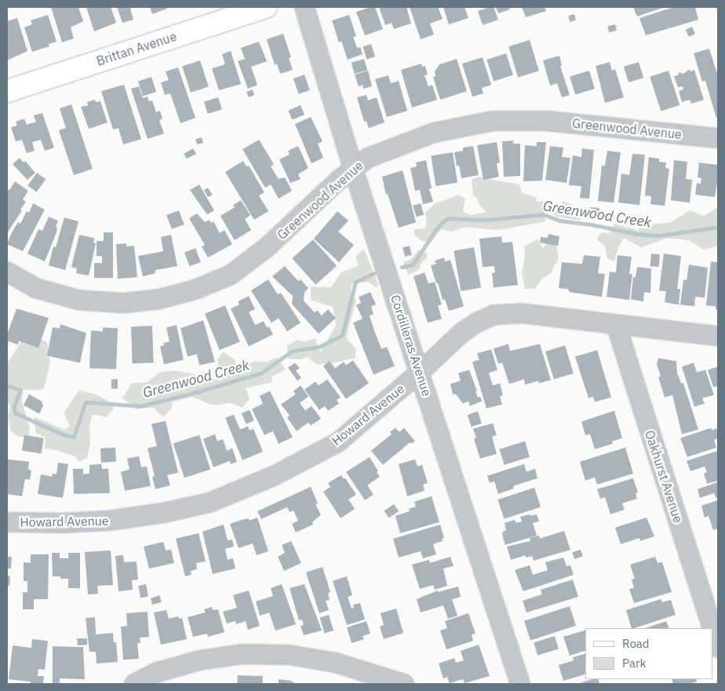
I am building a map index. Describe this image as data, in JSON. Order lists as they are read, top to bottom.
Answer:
{
  "streets": {
    "main road": ["Brittan Avenue"],
    "street": [
      "Greenwood Avenue",
      "Cordilleras Avenue",
      "Howard Avenue",
      "Oakhurst Avenue"
    ]
  },
  "crossings": [
    ["Greenwood Avenue", "Cordilleras Avenue"],
    ["Cordilleras Avenue", "Howard Avenue"],
    ["Howard Avenue", "Oakhurst Avenue"]
  ],
  "water": ["Greenwood Creek"],
  "legend": ["Road", "Park"]
}
